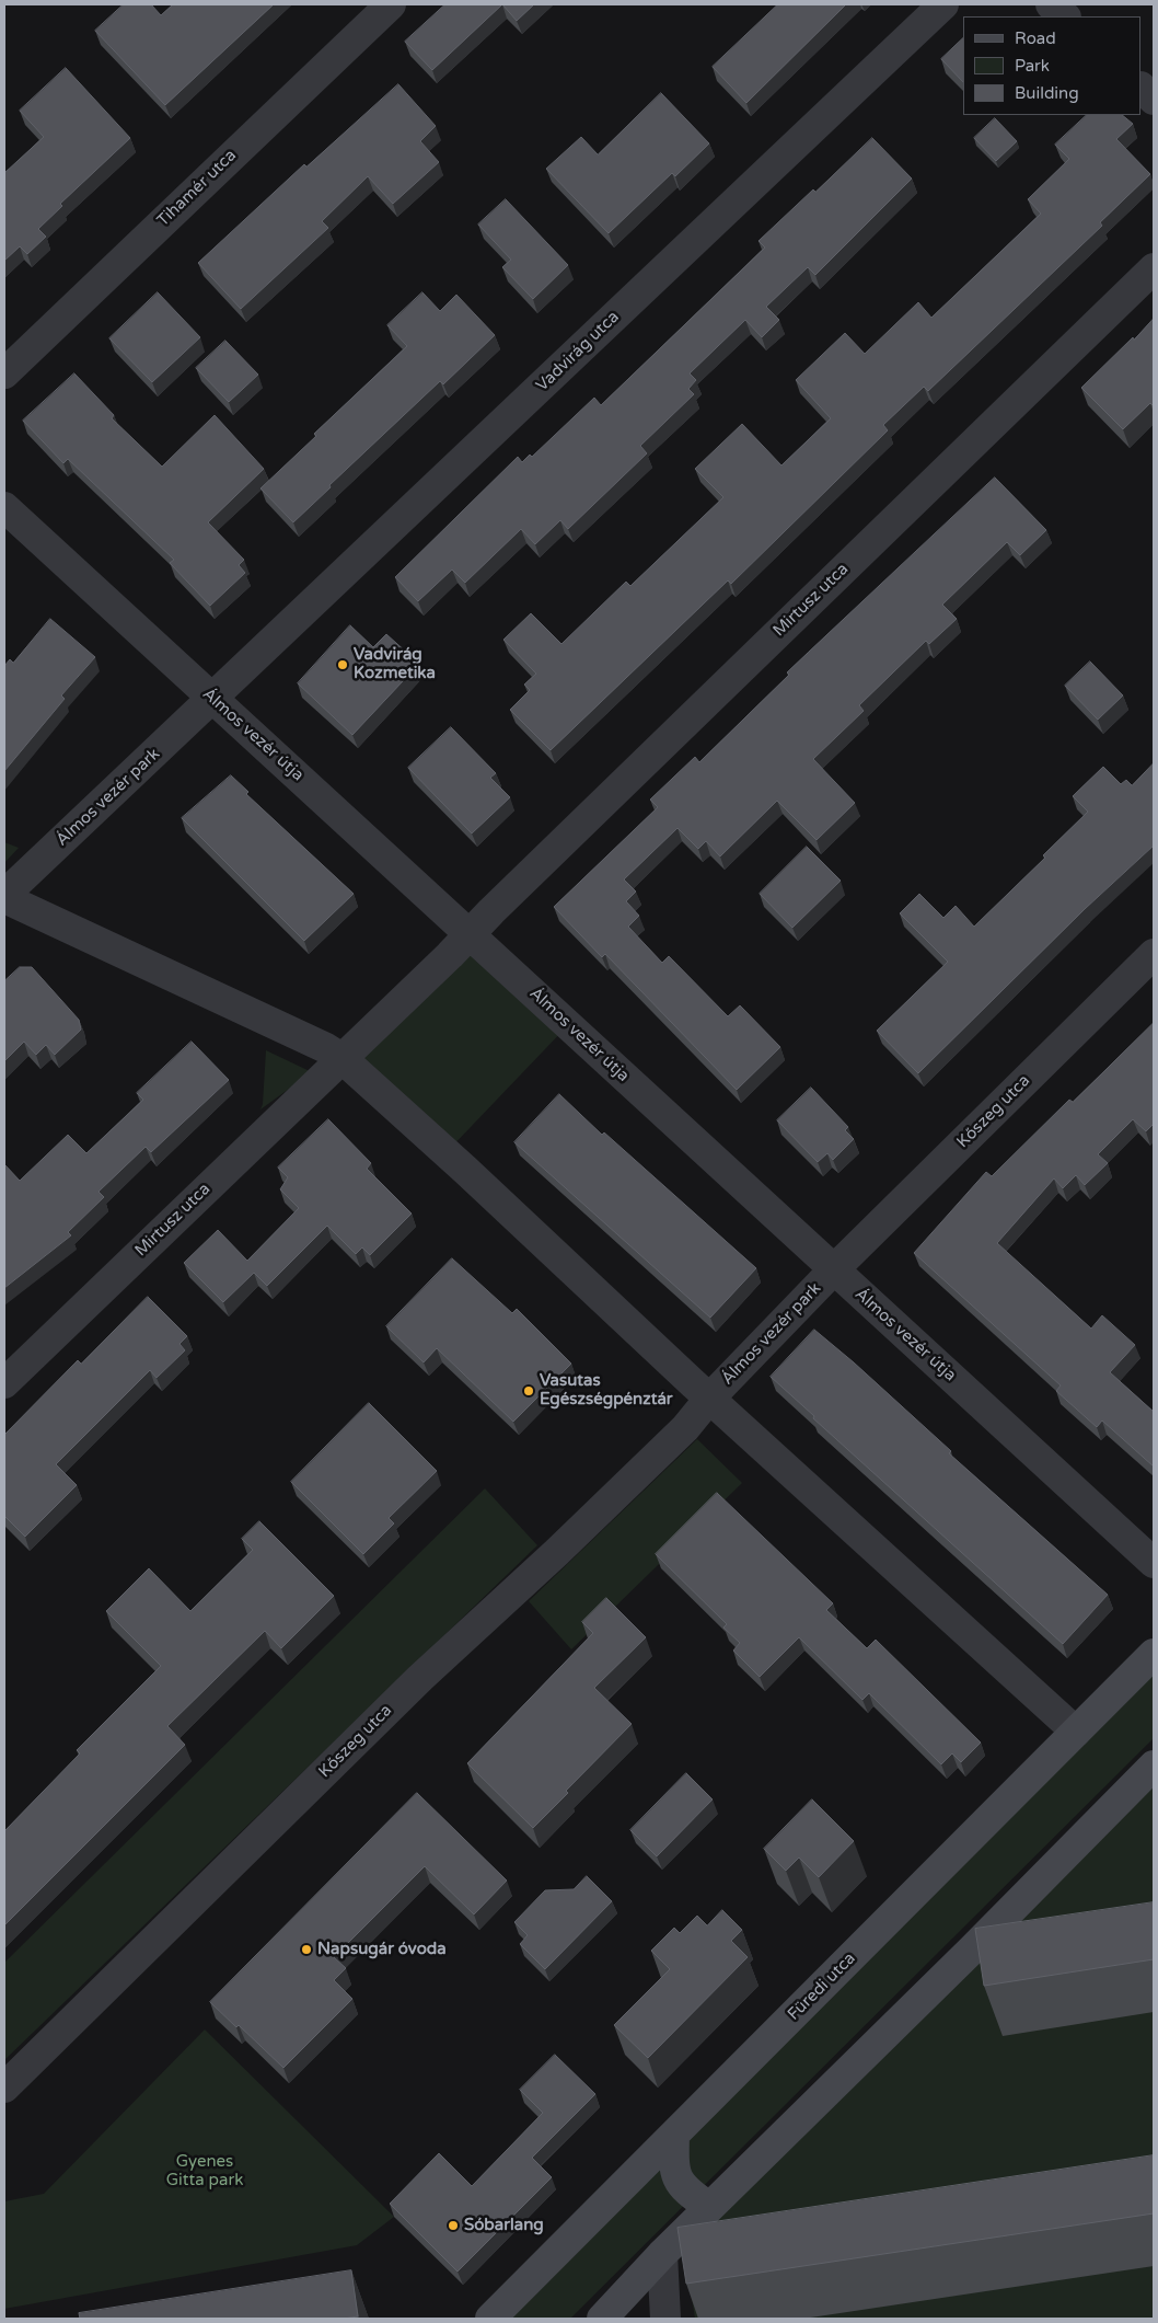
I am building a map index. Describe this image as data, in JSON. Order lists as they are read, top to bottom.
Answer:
{
  "streets": {
    "main road": ["Füredi utca"],
    "street": [
      "Tihamér utca",
      "Vadvirág utca",
      "Mirtusz utca",
      "Álmos vezér útja",
      "Álmos vezér park",
      "Kőszeg utca"
    ]
  },
  "crossings": [
    ["Vadvirág utca", "Álmos vezér útja"],
    ["Vadvirág utca", "Álmos vezér park"],
    ["Mirtusz utca", "Álmos vezér útja"],
    ["Álmos vezér útja", "Álmos vezér park"],
    ["Álmos vezér útja", "Kőszeg utca"],
    ["Álmos vezér park", "Kőszeg utca"]
  ],
  "parks": ["Gyenes Gitta park"],
  "places": [
    "Vadvirág Kozmetika",
    "Vasutas Egészségpénztár",
    "Napsugár óvoda",
    "Sóbarlang"
  ],
  "legend": ["Road", "Park", "Building"]
}
